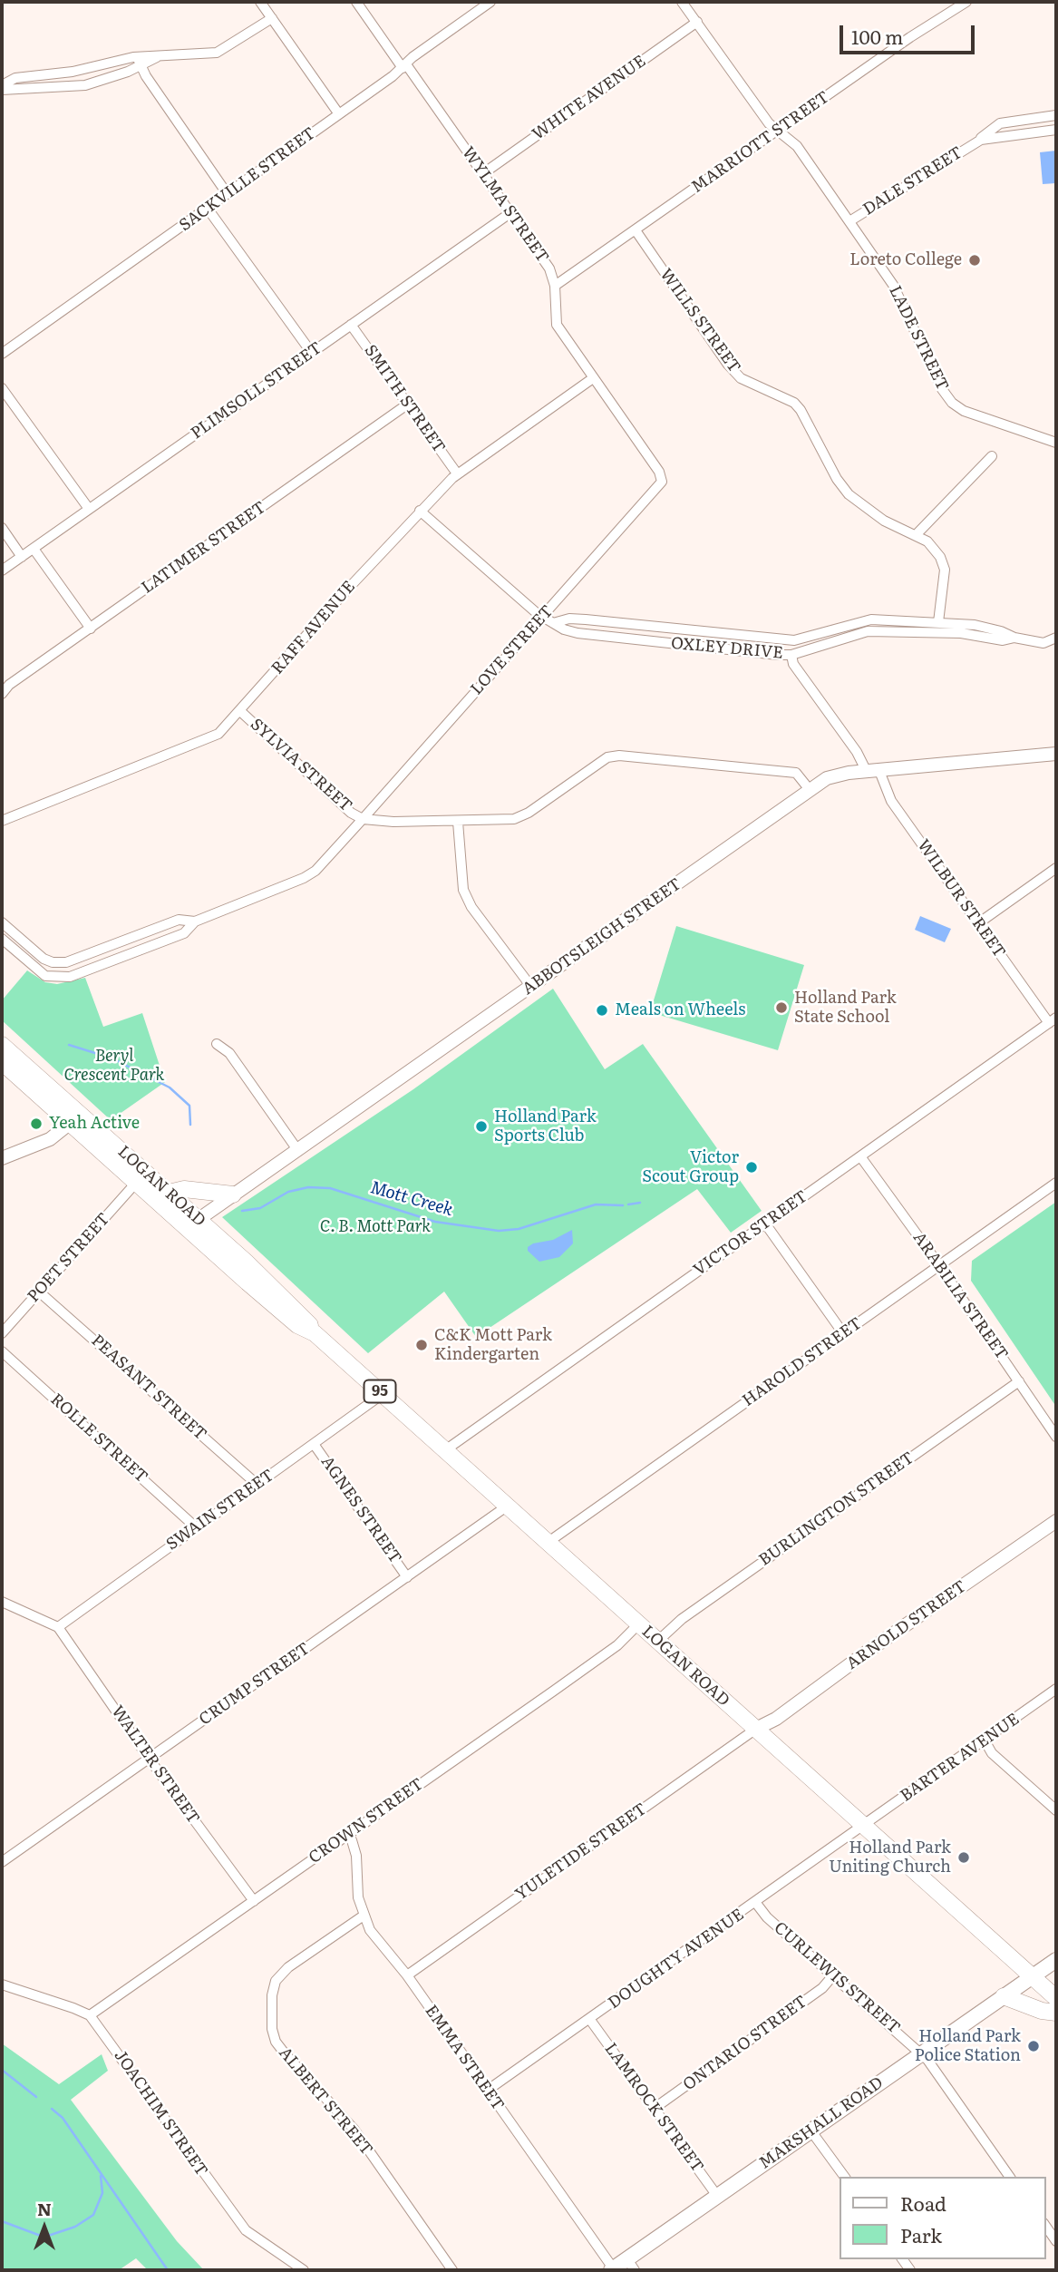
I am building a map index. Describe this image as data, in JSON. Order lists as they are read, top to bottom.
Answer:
{
  "streets": {
    "main road": ["LOGAN ROAD", "95", "MARSHALL ROAD"],
    "street": [
      "WHITE AVENUE",
      "MARRIOTT STREET",
      "SACKVILLE STREET",
      "DALE STREET",
      "WYLMA STREET",
      "WILLS STREET",
      "LADE STREET",
      "PLIMSOLL STREET",
      "SMITH STREET",
      "LATIMER STREET",
      "RAFF AVENUE",
      "OXLEY DRIVE",
      "LOVE STREET",
      "SYLVIA STREET",
      "WILBUR STREET",
      "ABBOTSLEIGH STREET",
      "VICTOR STREET",
      "POET STREET",
      "ARABILIA STREET",
      "HAROLD STREET",
      "PEASANT STREET",
      "ROLLE STREET",
      "BURLINGTON STREET",
      "SWAIN STREET",
      "AGNES STREET",
      "ARNOLD STREET",
      "CRUMP STREET",
      "BARTER AVENUE",
      "WALTER STREET",
      "CROWN STREET",
      "YULETIDE STREET",
      "DOUGHTY AVENUE",
      "CURLEWIS STREET",
      "ONTARIO STREET",
      "EMMA STREET",
      "ALBERT STREET",
      "LAMROCK STREET",
      "JOACHIM STREET"
    ]
  },
  "crossings": [
    ["WHITE AVENUE", "WYLMA STREET"],
    ["WHITE AVENUE", "LADE STREET"],
    ["MARRIOTT STREET", "WYLMA STREET"],
    ["MARRIOTT STREET", "WILLS STREET"],
    ["MARRIOTT STREET", "LADE STREET"],
    ["SACKVILLE STREET", "WYLMA STREET"],
    ["DALE STREET", "LADE STREET"],
    ["WYLMA STREET", "PLIMSOLL STREET"],
    ["WYLMA STREET", "RAFF AVENUE"],
    ["WYLMA STREET", "LOVE STREET"],
    ["WILLS STREET", "OXLEY DRIVE"],
    ["PLIMSOLL STREET", "SMITH STREET"],
    ["SMITH STREET", "LATIMER STREET"],
    ["SMITH STREET", "RAFF AVENUE"],
    ["RAFF AVENUE", "OXLEY DRIVE"],
    ["RAFF AVENUE", "SYLVIA STREET"],
    ["OXLEY DRIVE", "LOVE STREET"],
    ["OXLEY DRIVE", "WILBUR STREET"],
    ["LOVE STREET", "SYLVIA STREET"],
    ["WILBUR STREET", "ABBOTSLEIGH STREET"],
    ["WILBUR STREET", "VICTOR STREET"],
    ["ABBOTSLEIGH STREET", "LOGAN ROAD"],
    ["LOGAN ROAD", "VICTOR STREET"],
    ["LOGAN ROAD", "POET STREET"],
    ["LOGAN ROAD", "HAROLD STREET"],
    ["LOGAN ROAD", "BURLINGTON STREET"],
    ["LOGAN ROAD", "SWAIN STREET"],
    ["LOGAN ROAD", "ARNOLD STREET"],
    ["LOGAN ROAD", "CRUMP STREET"],
    ["LOGAN ROAD", "BARTER AVENUE"],
    ["LOGAN ROAD", "CROWN STREET"],
    ["LOGAN ROAD", "YULETIDE STREET"],
    ["LOGAN ROAD", "DOUGHTY AVENUE"],
    ["LOGAN ROAD", "MARSHALL ROAD"],
    ["VICTOR STREET", "ARABILIA STREET"],
    ["POET STREET", "PEASANT STREET"],
    ["ARABILIA STREET", "HAROLD STREET"],
    ["ARABILIA STREET", "BURLINGTON STREET"],
    ["PEASANT STREET", "SWAIN STREET"],
    ["ROLLE STREET", "SWAIN STREET"],
    ["SWAIN STREET", "AGNES STREET"],
    ["SWAIN STREET", "WALTER STREET"],
    ["AGNES STREET", "CRUMP STREET"],
    ["ARNOLD STREET", "YULETIDE STREET"],
    ["CRUMP STREET", "WALTER STREET"],
    ["BARTER AVENUE", "DOUGHTY AVENUE"],
    ["WALTER STREET", "CROWN STREET"],
    ["CROWN STREET", "EMMA STREET"],
    ["CROWN STREET", "JOACHIM STREET"],
    ["YULETIDE STREET", "EMMA STREET"],
    ["DOUGHTY AVENUE", "CURLEWIS STREET"],
    ["DOUGHTY AVENUE", "EMMA STREET"],
    ["DOUGHTY AVENUE", "LAMROCK STREET"],
    ["CURLEWIS STREET", "ONTARIO STREET"],
    ["CURLEWIS STREET", "MARSHALL ROAD"],
    ["ONTARIO STREET", "LAMROCK STREET"],
    ["EMMA STREET", "ALBERT STREET"],
    ["EMMA STREET", "MARSHALL ROAD"],
    ["LAMROCK STREET", "MARSHALL ROAD"]
  ],
  "water": ["Mott Creek"],
  "parks": ["Beryl Crescent Park", "C. B. Mott Park"],
  "places": [
    "Loreto College",
    "Holland Park State School",
    "Meals on Wheels",
    "Yeah Active",
    "Holland Park Sports Club",
    "Victor Scout Group",
    "C&K Mott Park Kindergarten",
    "Holland Park Uniting Church",
    "Holland Park Police Station"
  ],
  "legend": ["Road", "Park"],
  "scale_bar": "100 m",
  "north": "top"
}
